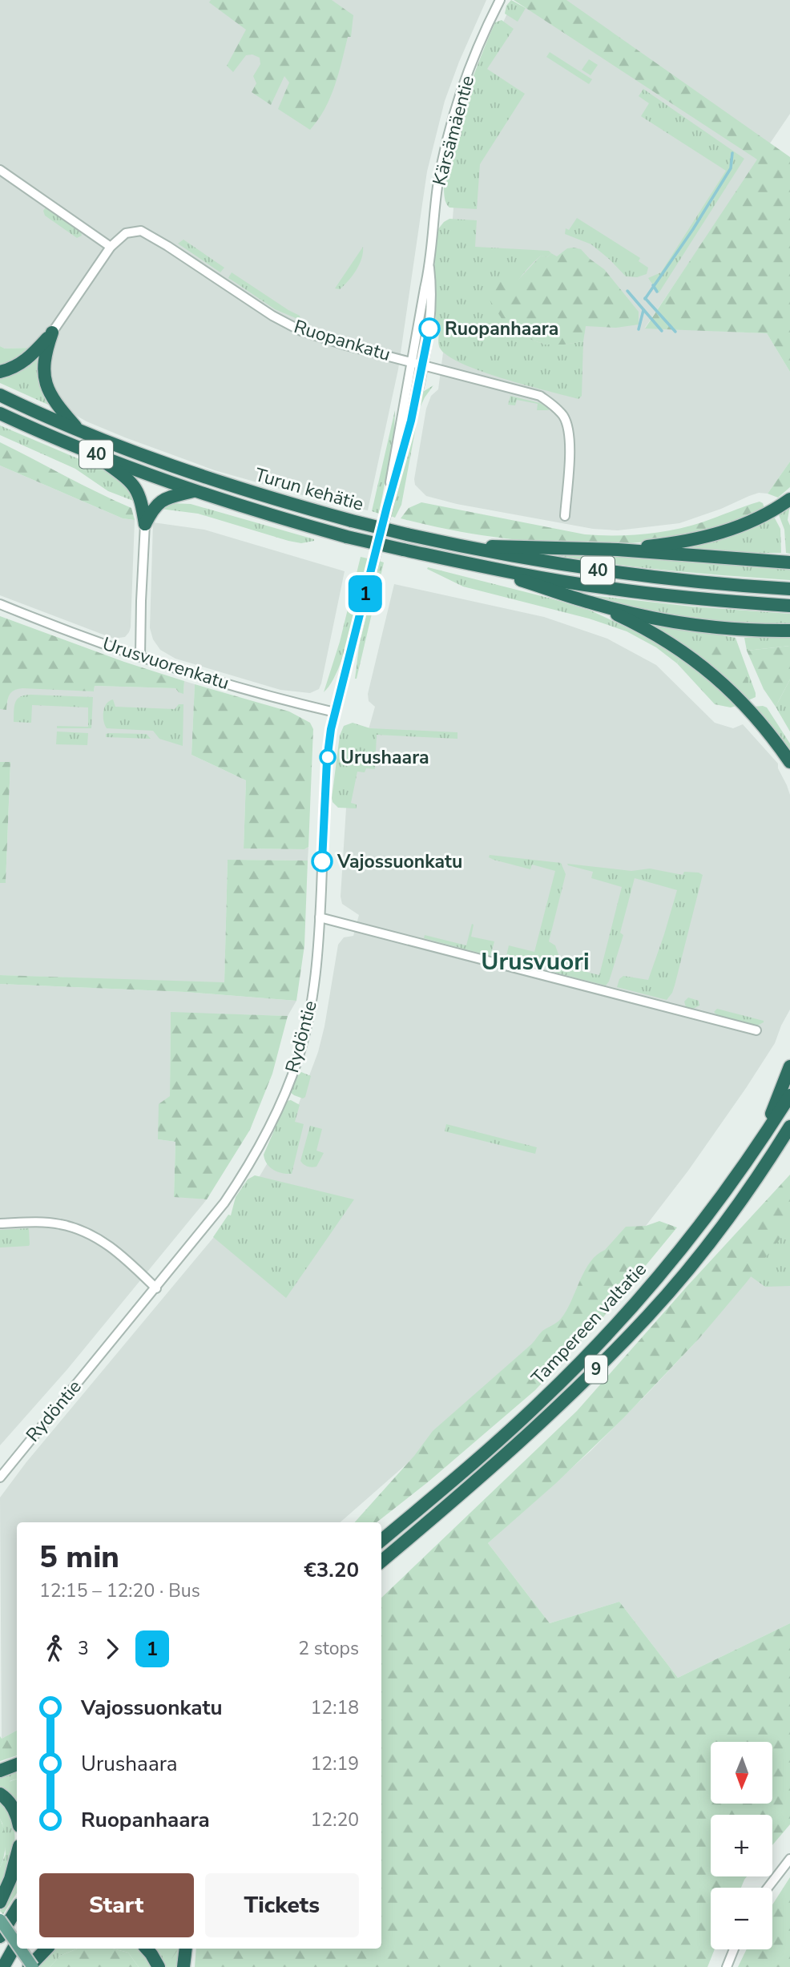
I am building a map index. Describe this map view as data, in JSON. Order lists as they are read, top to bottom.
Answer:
{
  "streets": {
    "highway": [
      "40",
      "Turun kehätie",
      "Tampereen valtatie",
      "9"
    ],
    "street": [
      "Kärsämäentie",
      "Ruopankatu",
      "Urusvuorenkatu",
      "Rydöntie"
    ]
  },
  "crossings": [
    ["Kärsämäentie", "Ruopankatu"],
    ["Kärsämäentie", "Rydöntie"],
    ["Ruopankatu", "Rydöntie"],
    ["Urusvuorenkatu", "Rydöntie"]
  ],
  "districts": ["Urusvuori"],
  "places": ["Ruopanhaara", "Urushaara", "Vajossuonkatu"],
  "lines": ["bus line 1"],
  "north": "bottom",
  "page": {
    "on_map": "1",
    "heading": ["5 min", "12:15 – 12:20 · Bus", "€3.20"],
    "legs": ["3", "1", "2 stops"],
    "list": [
      {
        "name": "Vajossuonkatu",
        "value": "12:18"
      },
      {
        "name": "Urushaara",
        "value": "12:19"
      },
      {
        "name": "Ruopanhaara",
        "value": "12:20"
      }
    ],
    "map_buttons": ["+", "−"],
    "buttons": ["Start", "Tickets"]
  }
}
